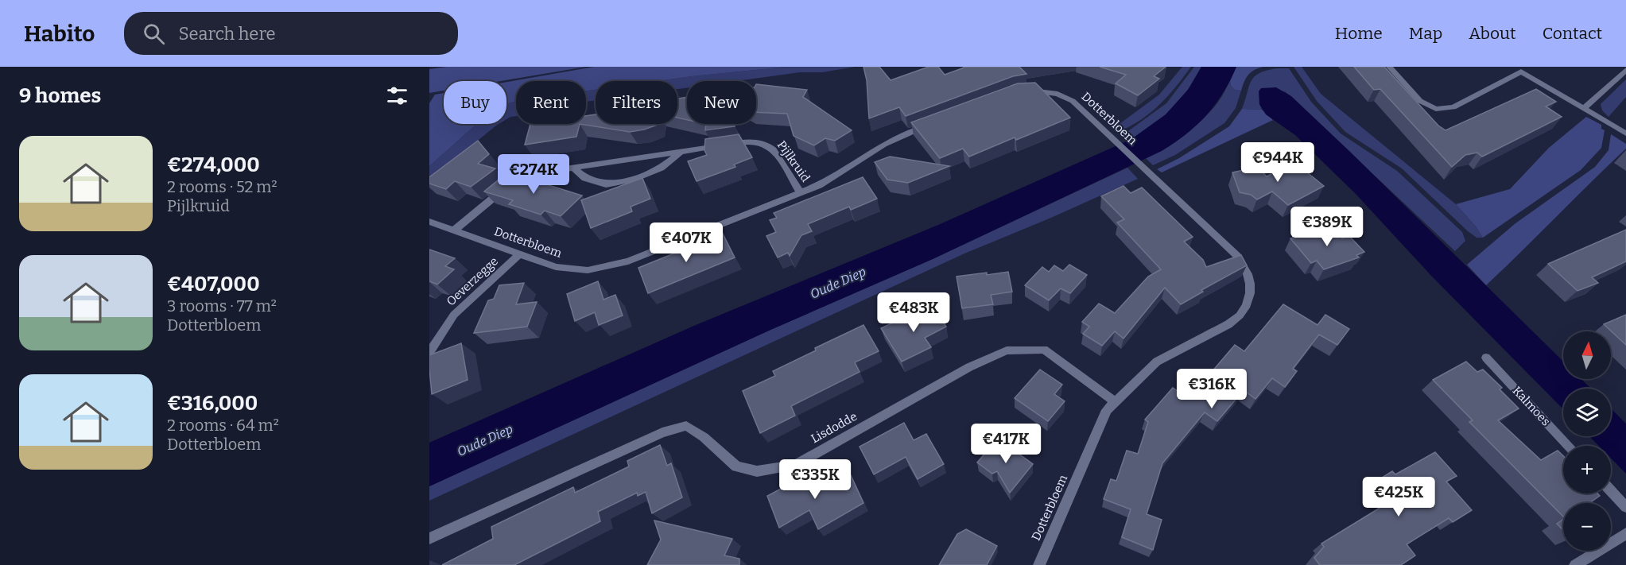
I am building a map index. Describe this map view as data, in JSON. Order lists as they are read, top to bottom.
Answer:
{
  "streets": {
    "street": [
      "Dotterbloem",
      "Pijlkruid",
      "Oeverzegge",
      "Kalmoes",
      "Lisdodde"
    ]
  },
  "crossings": [
    ["Dotterbloem", "Pijlkruid"],
    ["Dotterbloem", "Oeverzegge"],
    ["Dotterbloem", "Lisdodde"]
  ],
  "water": ["Oude Diep"],
  "north": "top",
  "page": {
    "header": "Habito",
    "search": "Search here",
    "nav": [
      "Home",
      "Map",
      "About",
      "Contact"
    ],
    "heading": "9 homes",
    "chip": [
      "Buy",
      "Rent",
      "Filters",
      "New"
    ],
    "list": [
      {
        "name": "€274,000",
        "note": "2 rooms · 52 m² · Pijlkruid"
      },
      {
        "name": "€407,000",
        "note": "3 rooms · 77 m² · Dotterbloem"
      },
      {
        "name": "€316,000",
        "note": "2 rooms · 64 m² · Dotterbloem"
      }
    ],
    "price": [
      "€944K",
      "€274K",
      "€389K",
      "€407K",
      "€483K",
      "€316K",
      "€417K",
      "€335K",
      "€425K"
    ],
    "map_buttons": ["+", "−"]
  }
}
